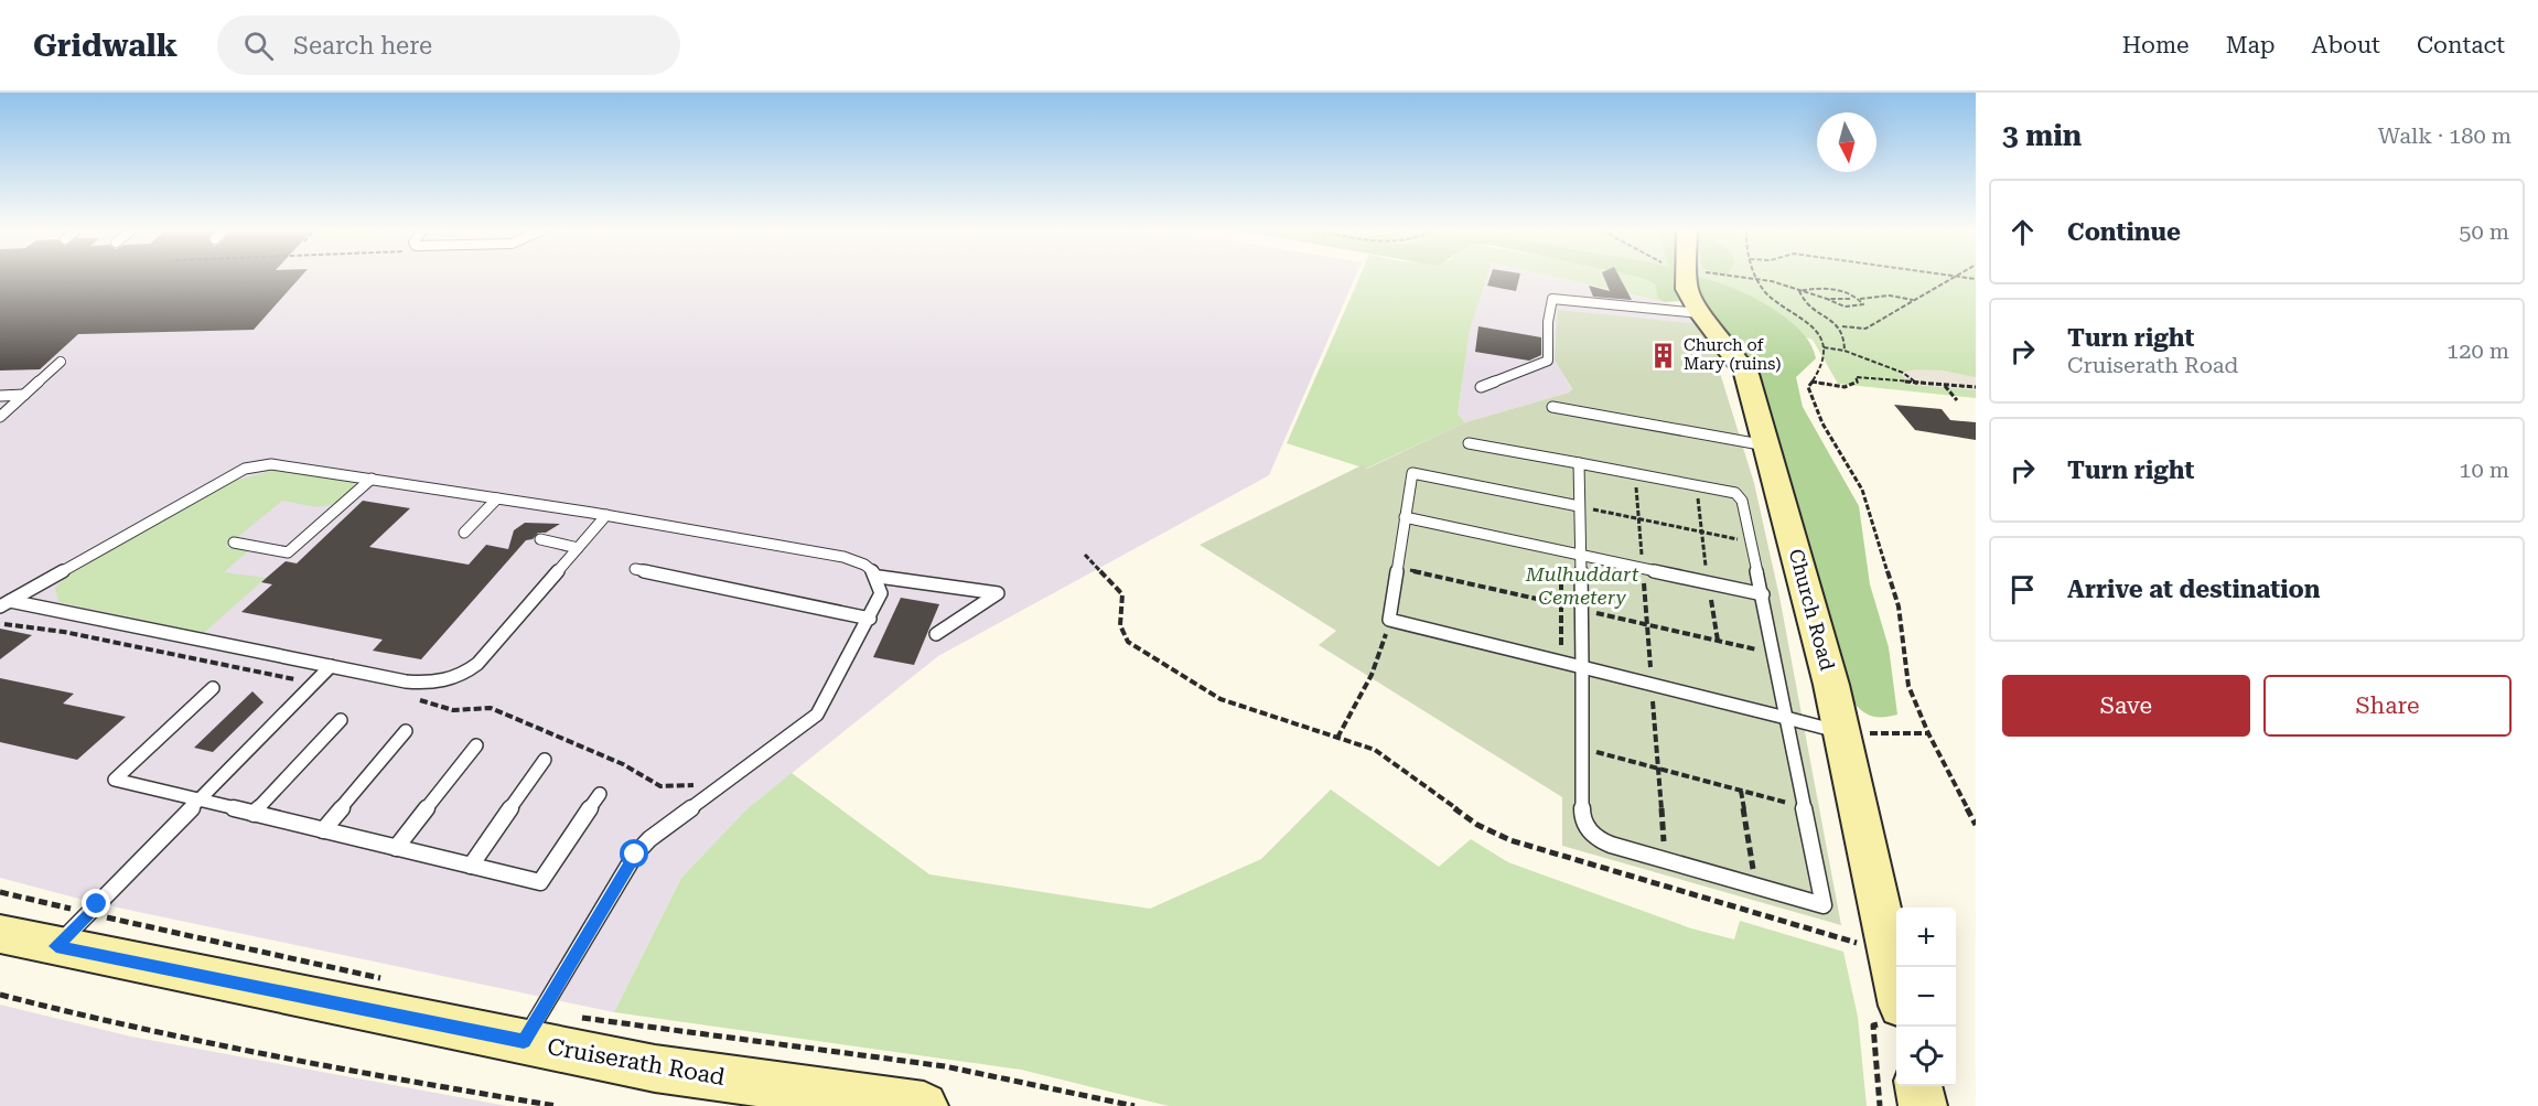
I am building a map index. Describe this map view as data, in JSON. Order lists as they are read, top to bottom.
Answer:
{
  "streets": {
    "street": ["Church Road", "Cruiserath Road"]
  },
  "parks": ["Mulhuddart Cemetery"],
  "places": {
    "building": ["Church of Mary (ruins)"]
  },
  "north": "bottom",
  "page": {
    "header": "Gridwalk",
    "search": "Search here",
    "nav": [
      "Home",
      "Map",
      "About",
      "Contact"
    ],
    "heading": ["3 min", "Walk · 180 m"],
    "list": [
      ["Continue", "50 m"],
      ["Turn right", "Cruiserath Road", "120 m"],
      ["Turn right", "10 m"],
      "Arrive at destination"
    ],
    "buttons": ["Save", "Share"],
    "map_buttons": ["+", "−"]
  }
}
